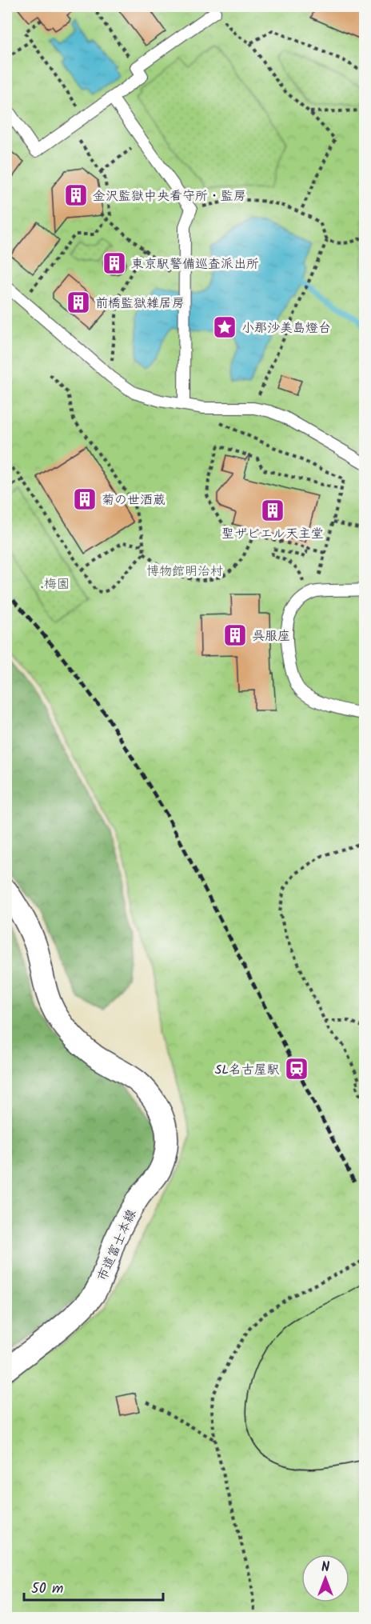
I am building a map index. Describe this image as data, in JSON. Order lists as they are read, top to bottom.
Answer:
{
  "streets": {
    "street": ["市道富士本線"]
  },
  "parks": ["博物館明治村", ".梅園"],
  "places": {
    "building": [
      "金沢監獄中央看守所・監房",
      "東京駅警備巡査派出所",
      "前橋監獄雑居房",
      "菊の世酒蔵",
      "聖ザビエル天主堂",
      "呉服座"
    ],
    "place": ["小那沙美島燈台"],
    "station": ["SL名古屋駅"]
  },
  "scale_bar": "50 m",
  "north": "top"
}
